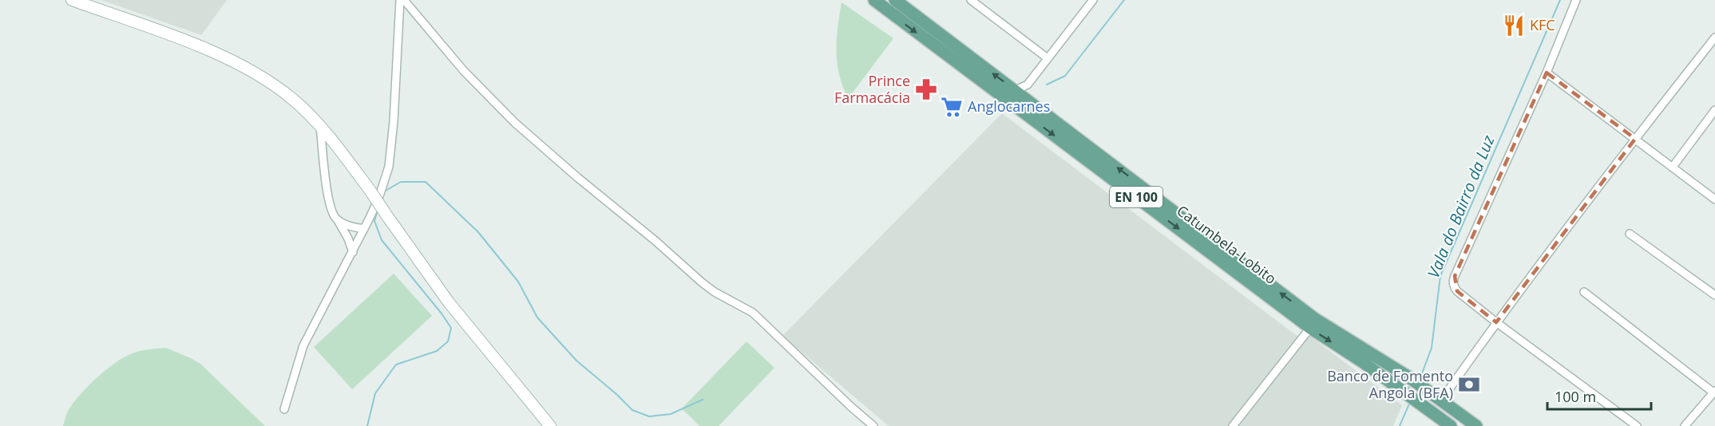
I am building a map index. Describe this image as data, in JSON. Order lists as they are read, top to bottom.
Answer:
{
  "streets": {
    "main road": ["EN 100", "Catumbela-Lobito"]
  },
  "water": ["Vala do Bairro da Luz"],
  "places": {
    "restaurant": ["KFC"],
    "pharmacy": ["Prince Farmacácia"],
    "supermarket": ["Anglocarnes"],
    "bank": ["Banco de Fomento Angola (BFA)"]
  },
  "scale_bar": "100 m"
}
